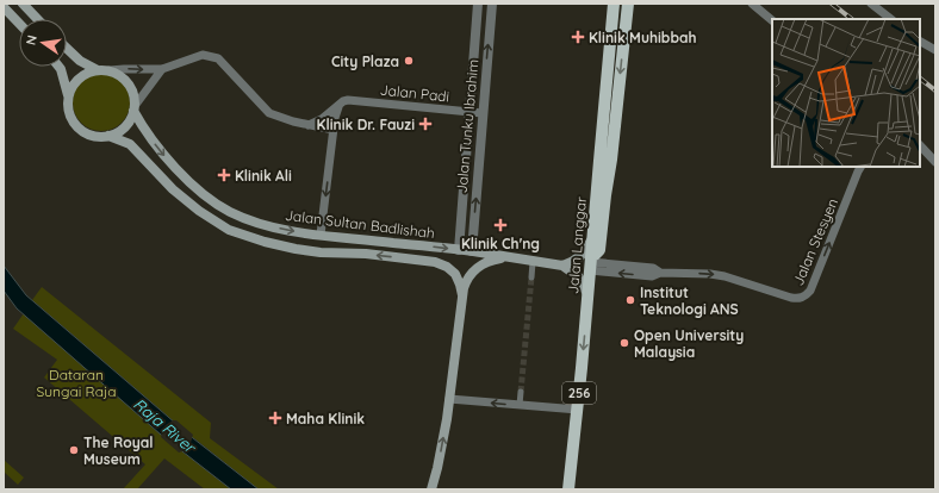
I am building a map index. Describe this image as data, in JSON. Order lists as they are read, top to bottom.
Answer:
{
  "streets": {
    "main road": ["Jalan Sultan Badlishah", "Jalan Langgar", "256"],
    "street": ["Jalan Padi", "Jalan Tunku Ibrahim", "Jalan Stesyen"]
  },
  "crossings": [
    ["Jalan Padi", "Jalan Tunku Ibrahim"],
    ["Jalan Tunku Ibrahim", "Jalan Sultan Badlishah"],
    ["Jalan Stesyen", "Jalan Langgar"]
  ],
  "water": ["Raja River"],
  "parks": ["Dataran Sungai Raja"],
  "places": {
    "health": [
      "Klinik Muhibbah",
      "Klinik Dr. Fauzi",
      "Klinik Ali",
      "Klinik Ch'ng",
      "Maha Klinik"
    ],
    "other": [
      "City Plaza",
      "Institut Teknologi ANS",
      "Open University Malaysia",
      "The Royal Museum"
    ]
  },
  "north": "left"
}
